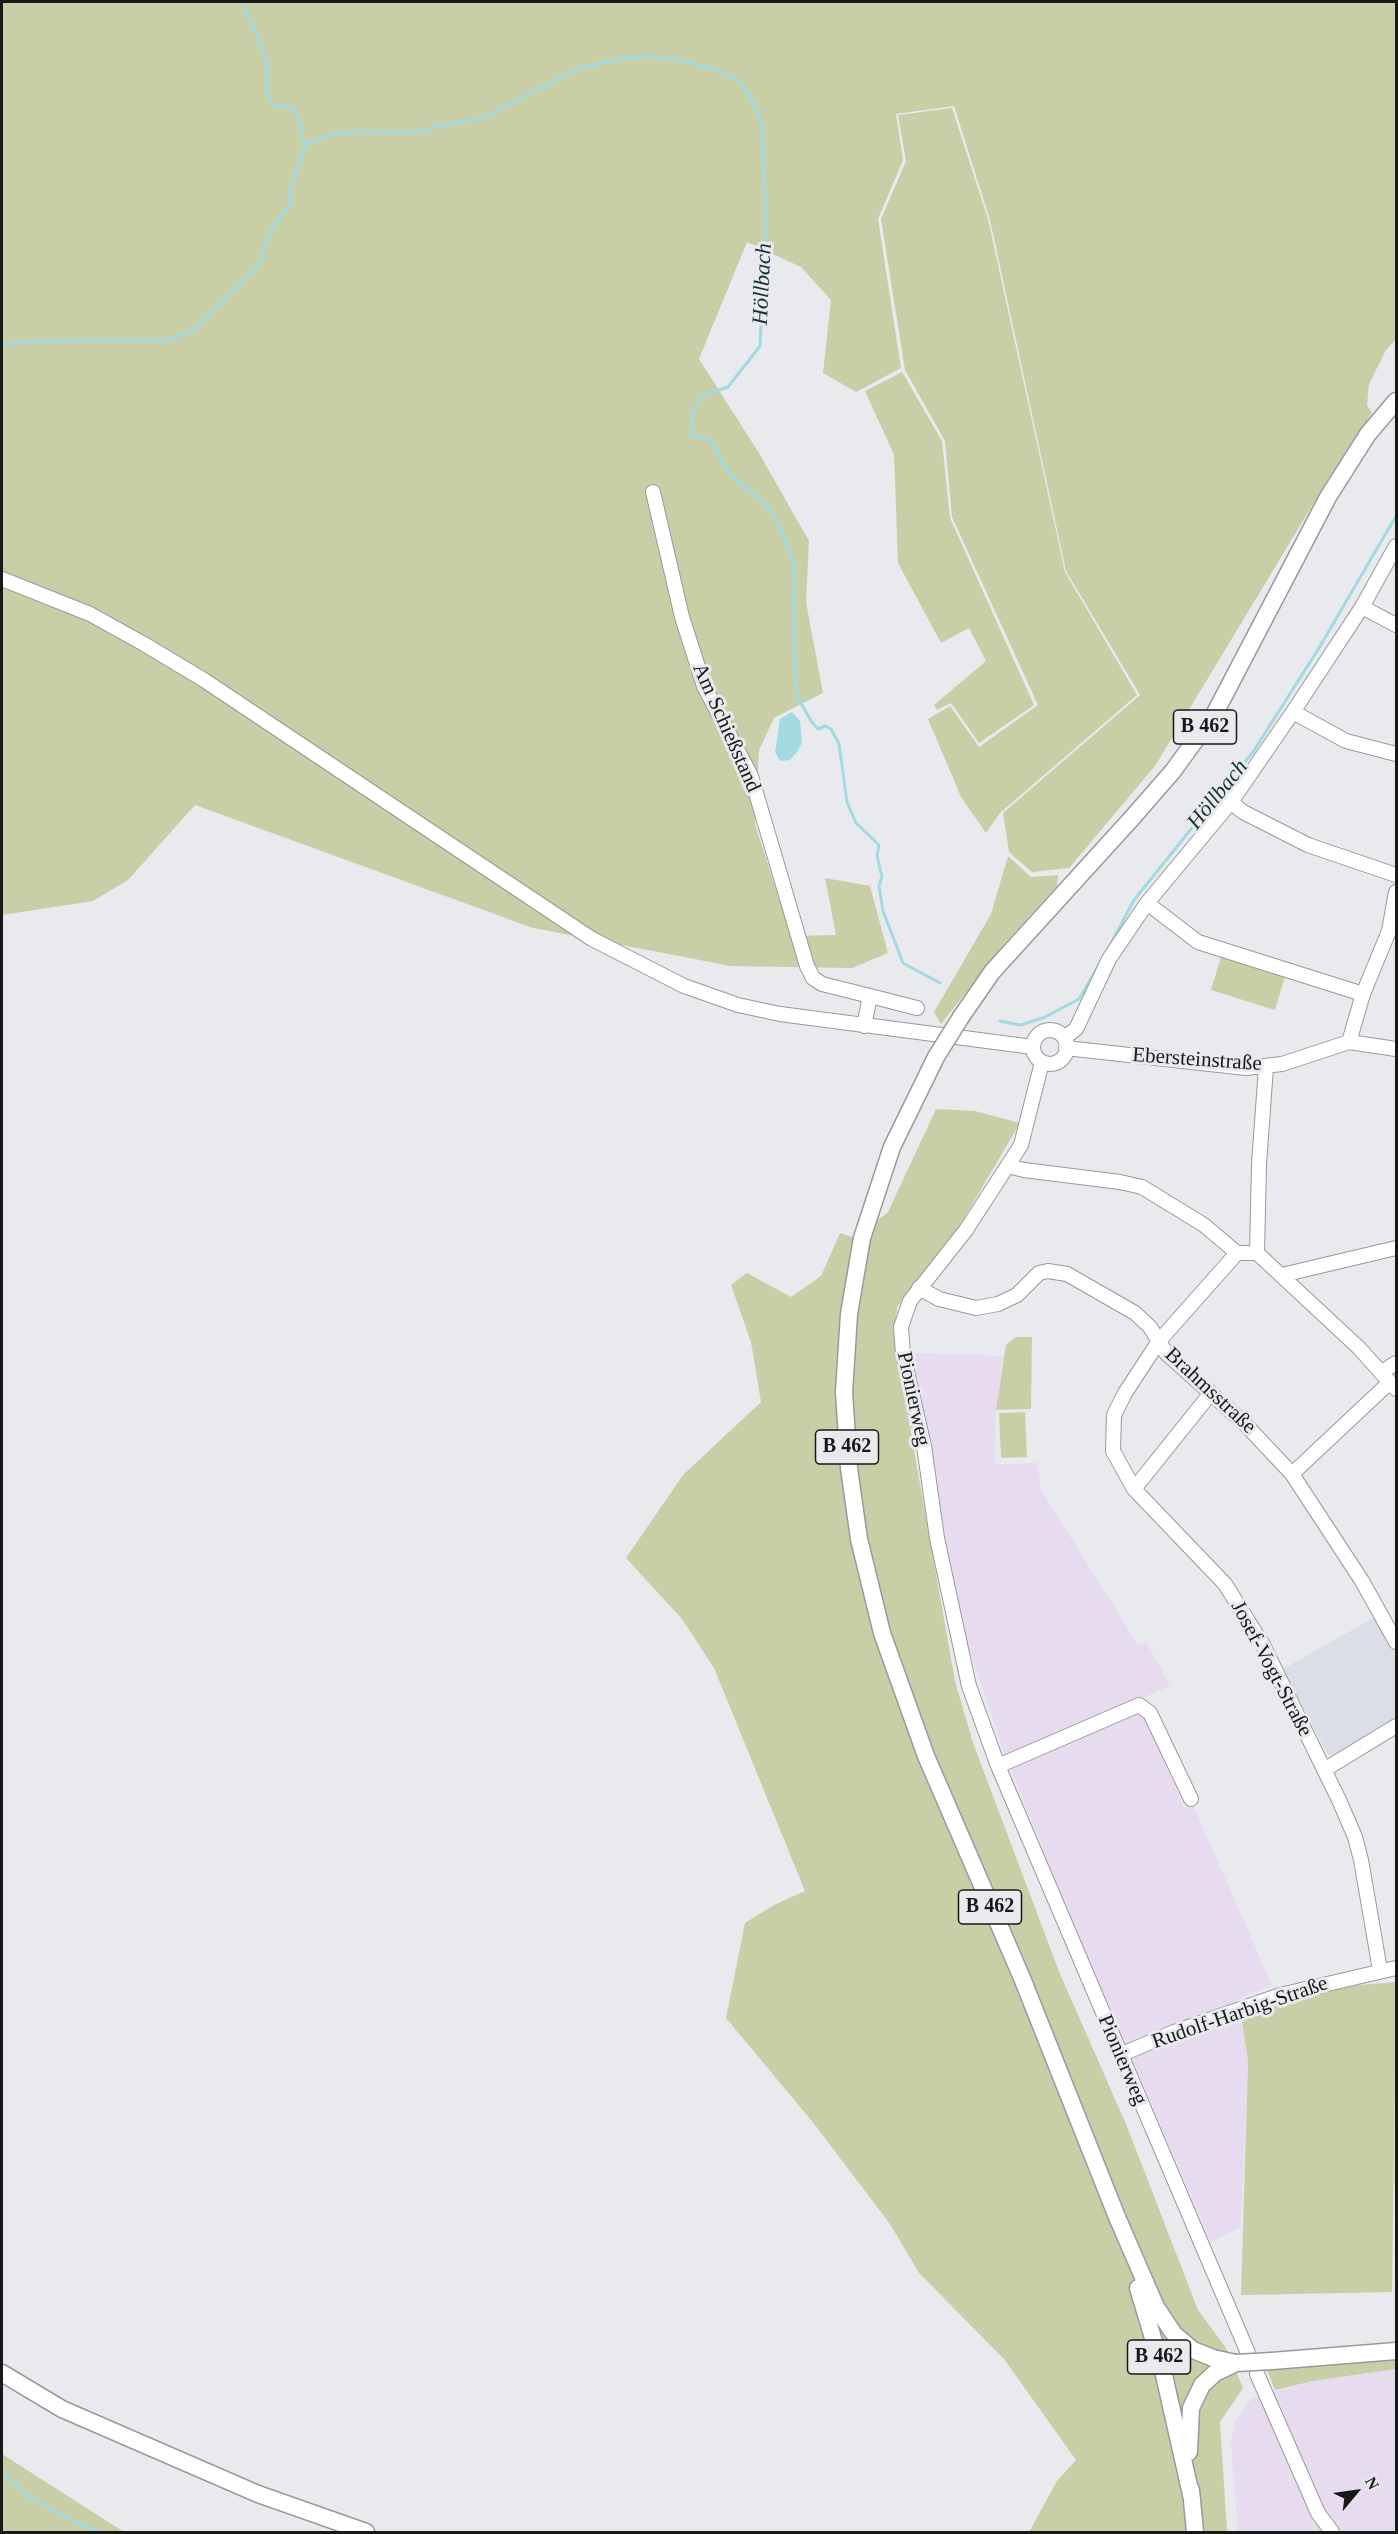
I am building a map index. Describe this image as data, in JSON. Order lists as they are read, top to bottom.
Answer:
{
  "streets": {
    "main road": ["B 462"],
    "street": [
      "Am Schießstand",
      "Ebersteinstraße",
      "Brahmsstraße",
      "Pionierweg",
      "Josef-Vogt-Straße",
      "Rudolf-Harbig-Straße"
    ]
  },
  "crossings": [
    ["Ebersteinstraße", "Pionierweg"],
    ["Brahmsstraße", "Pionierweg"],
    ["Brahmsstraße", "Josef-Vogt-Straße"],
    ["Pionierweg", "Rudolf-Harbig-Straße"],
    ["Josef-Vogt-Straße", "Rudolf-Harbig-Straße"]
  ],
  "water": ["Höllbach"],
  "north": "top right"
}
